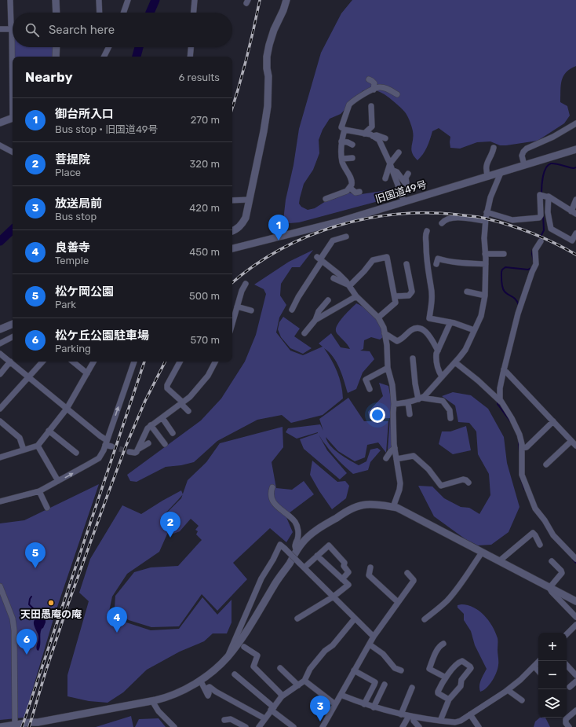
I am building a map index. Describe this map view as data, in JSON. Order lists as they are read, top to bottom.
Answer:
{
  "streets": {
    "street": ["旧国道49号"]
  },
  "places": ["天田愚庵の庵"],
  "page": {
    "search": "Search here",
    "heading": ["Nearby", "6 results"],
    "list": [
      {
        "mark": "1",
        "name": "御台所入口",
        "note": "Bus stop · 旧国道49号",
        "value": "270 m"
      },
      {
        "mark": "2",
        "name": "菩提院",
        "note": "Place",
        "value": "320 m"
      },
      {
        "mark": "3",
        "name": "放送局前",
        "note": "Bus stop",
        "value": "420 m"
      },
      {
        "mark": "4",
        "name": "良善寺",
        "note": "Temple",
        "value": "450 m"
      },
      {
        "mark": "5",
        "name": "松ケ岡公園",
        "note": "Park",
        "value": "500 m"
      },
      {
        "mark": "6",
        "name": "松ケ丘公園駐車場",
        "note": "Parking",
        "value": "570 m"
      }
    ],
    "pins": [
      "1",
      "2",
      "5",
      "4",
      "6",
      "3"
    ],
    "map_buttons": ["+", "−"]
  }
}
